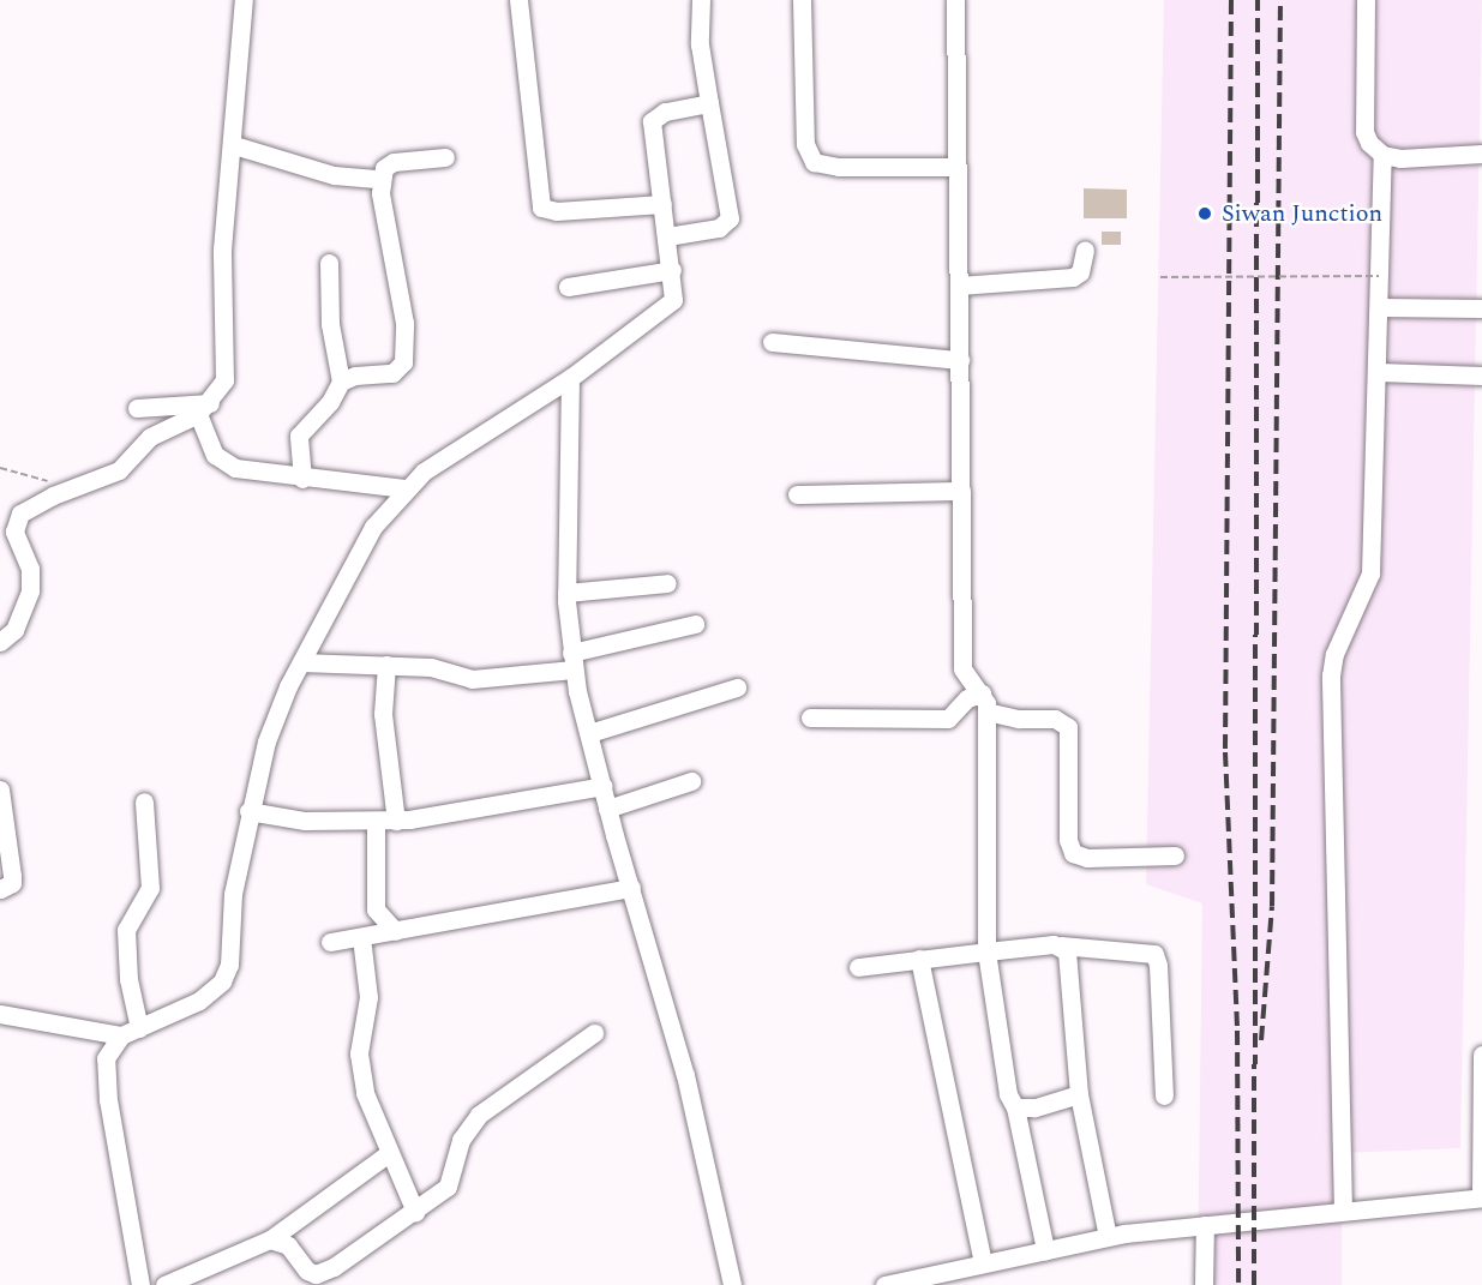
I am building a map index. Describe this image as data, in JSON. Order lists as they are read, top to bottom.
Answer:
{
  "places": ["Siwan Junction"]
}
